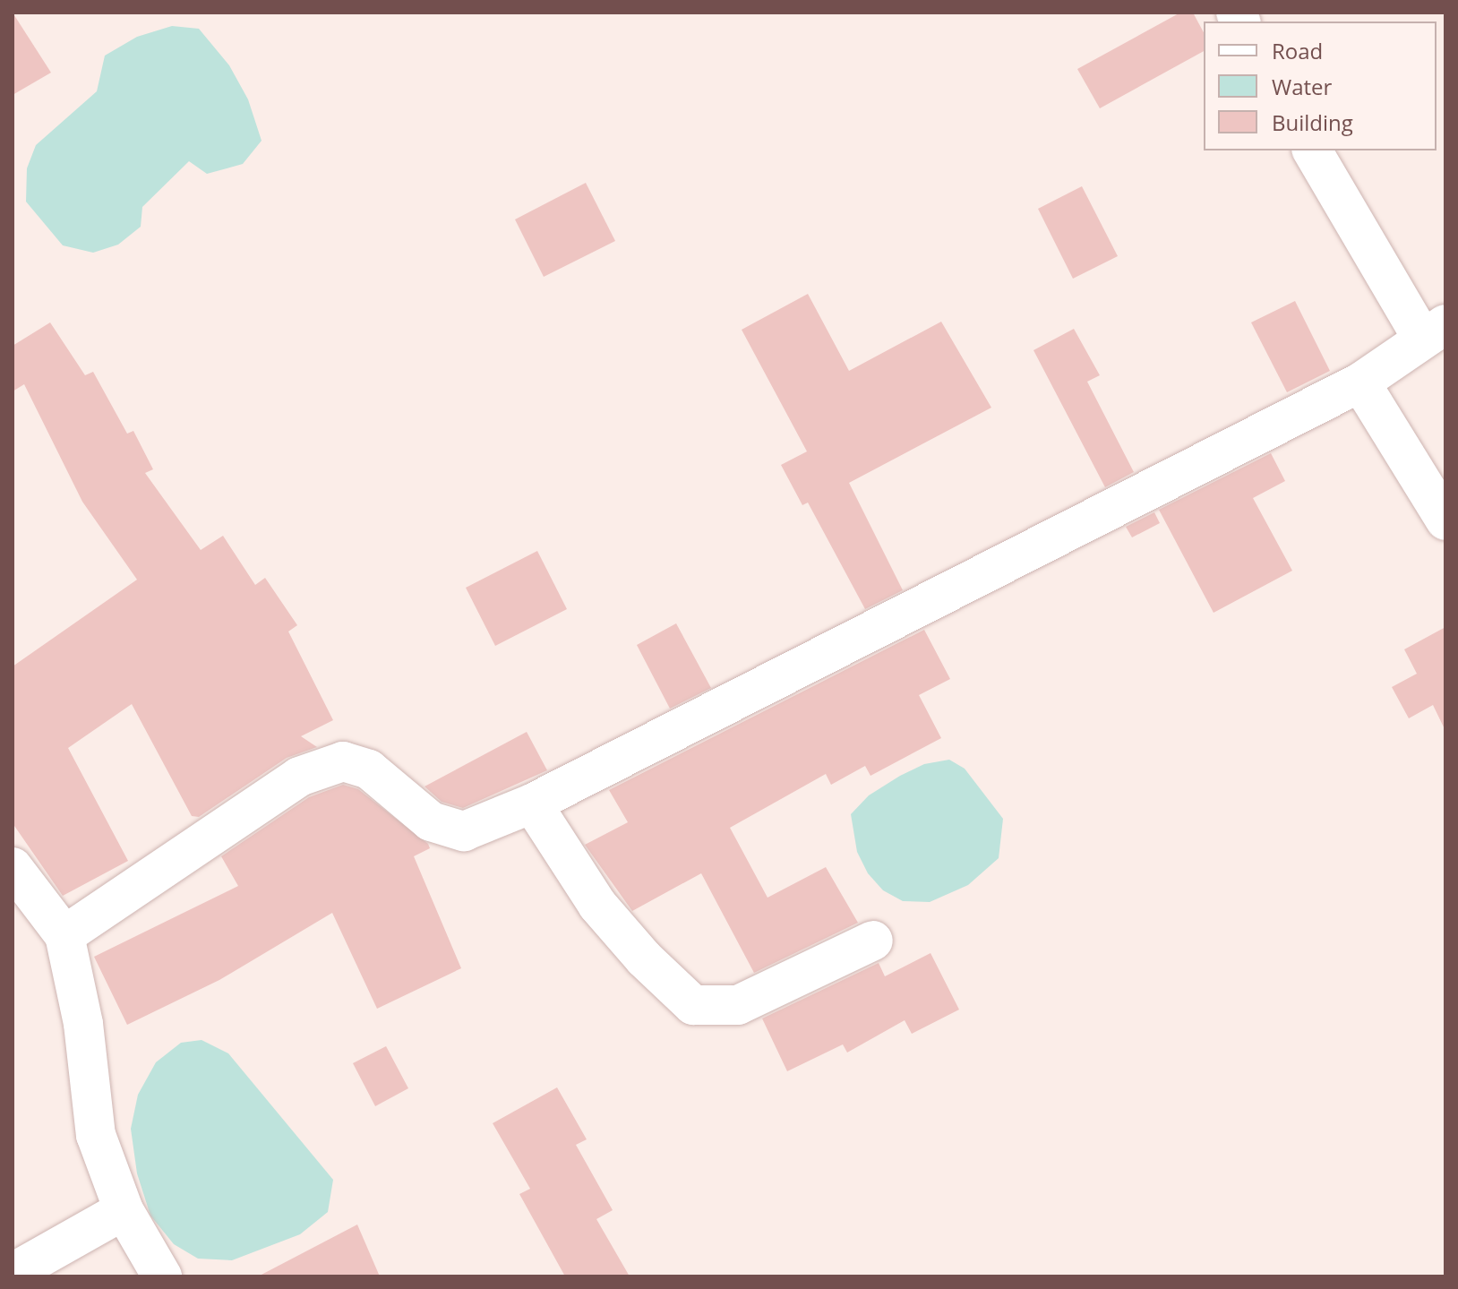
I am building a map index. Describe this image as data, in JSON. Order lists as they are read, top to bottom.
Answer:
{
  "legend": ["Road", "Water", "Building"]
}
